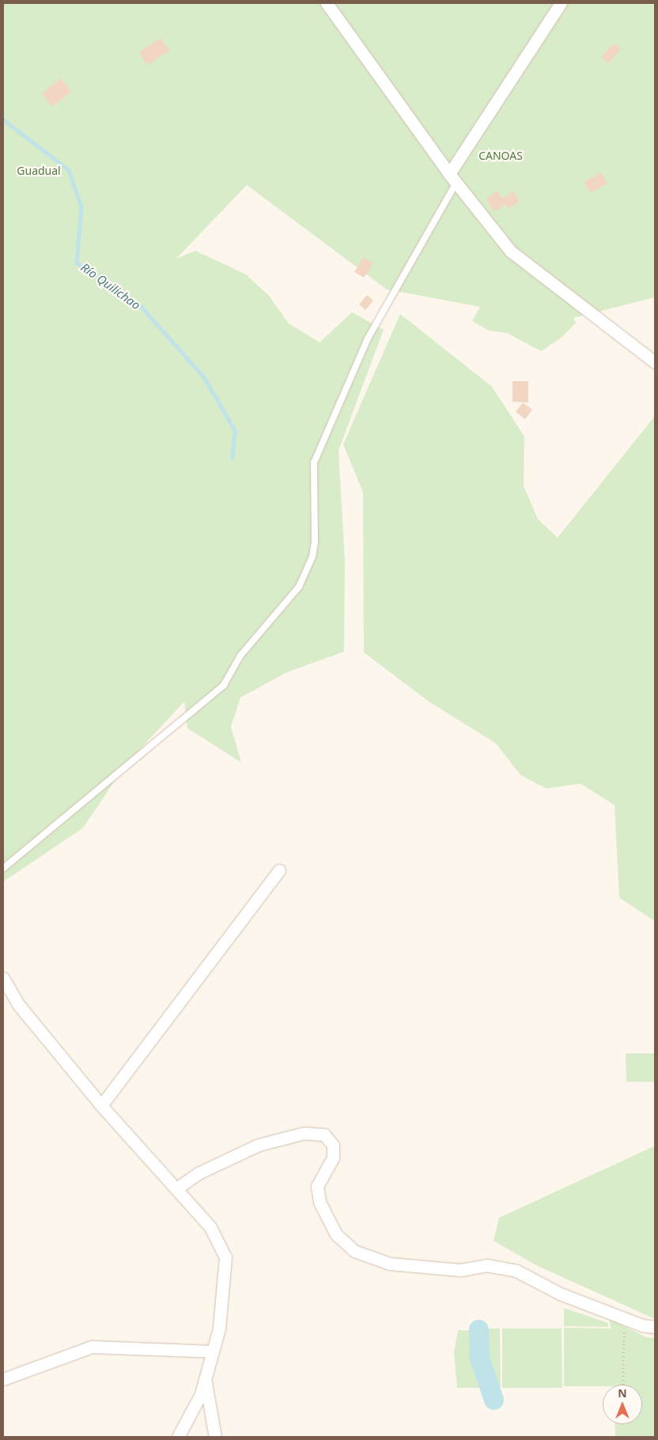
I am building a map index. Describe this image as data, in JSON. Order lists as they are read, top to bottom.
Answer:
{
  "water": ["Río Quilichao"],
  "parks": ["CANOAS", "Guadual"],
  "north": "top"
}
